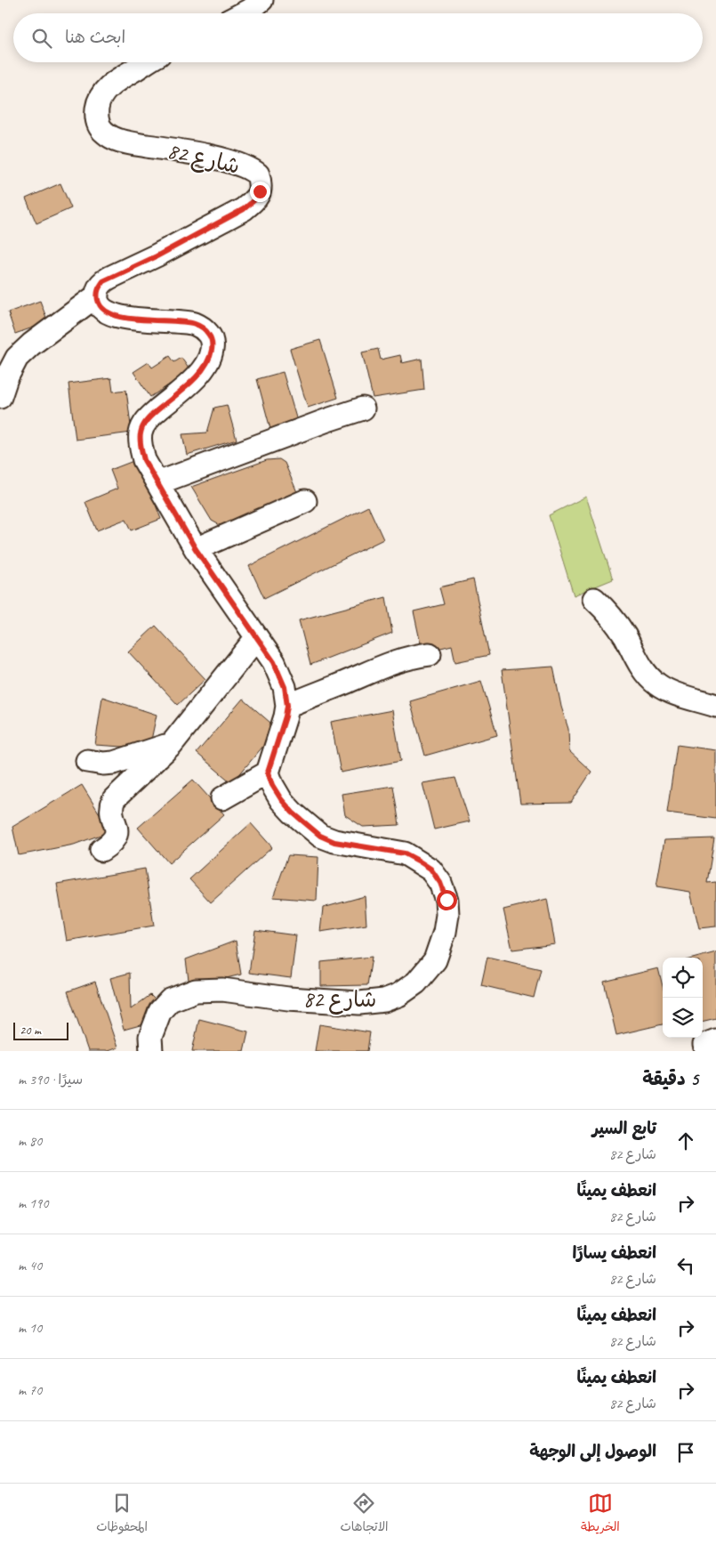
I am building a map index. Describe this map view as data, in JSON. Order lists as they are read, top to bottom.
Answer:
{
  "streets": {
    "street": ["شارع 82"]
  },
  "scale_bar": "20 m",
  "page": {
    "search": "ابحث هنا",
    "scale": "20 m",
    "heading": ["5 دقيقة", "سيرًا · 390 m"],
    "list": [
      ["تابع السير", "شارع 82", "80 m"],
      ["انعطف يمينًا", "شارع 82", "190 m"],
      ["انعطف يسارًا", "شارع 82", "40 m"],
      ["انعطف يمينًا", "شارع 82", "10 m"],
      ["انعطف يمينًا", "شارع 82", "70 m"],
      "الوصول إلى الوجهة"
    ],
    "nav": ["الخريطة", "الاتجاهات", "المحفوظات"]
  }
}
